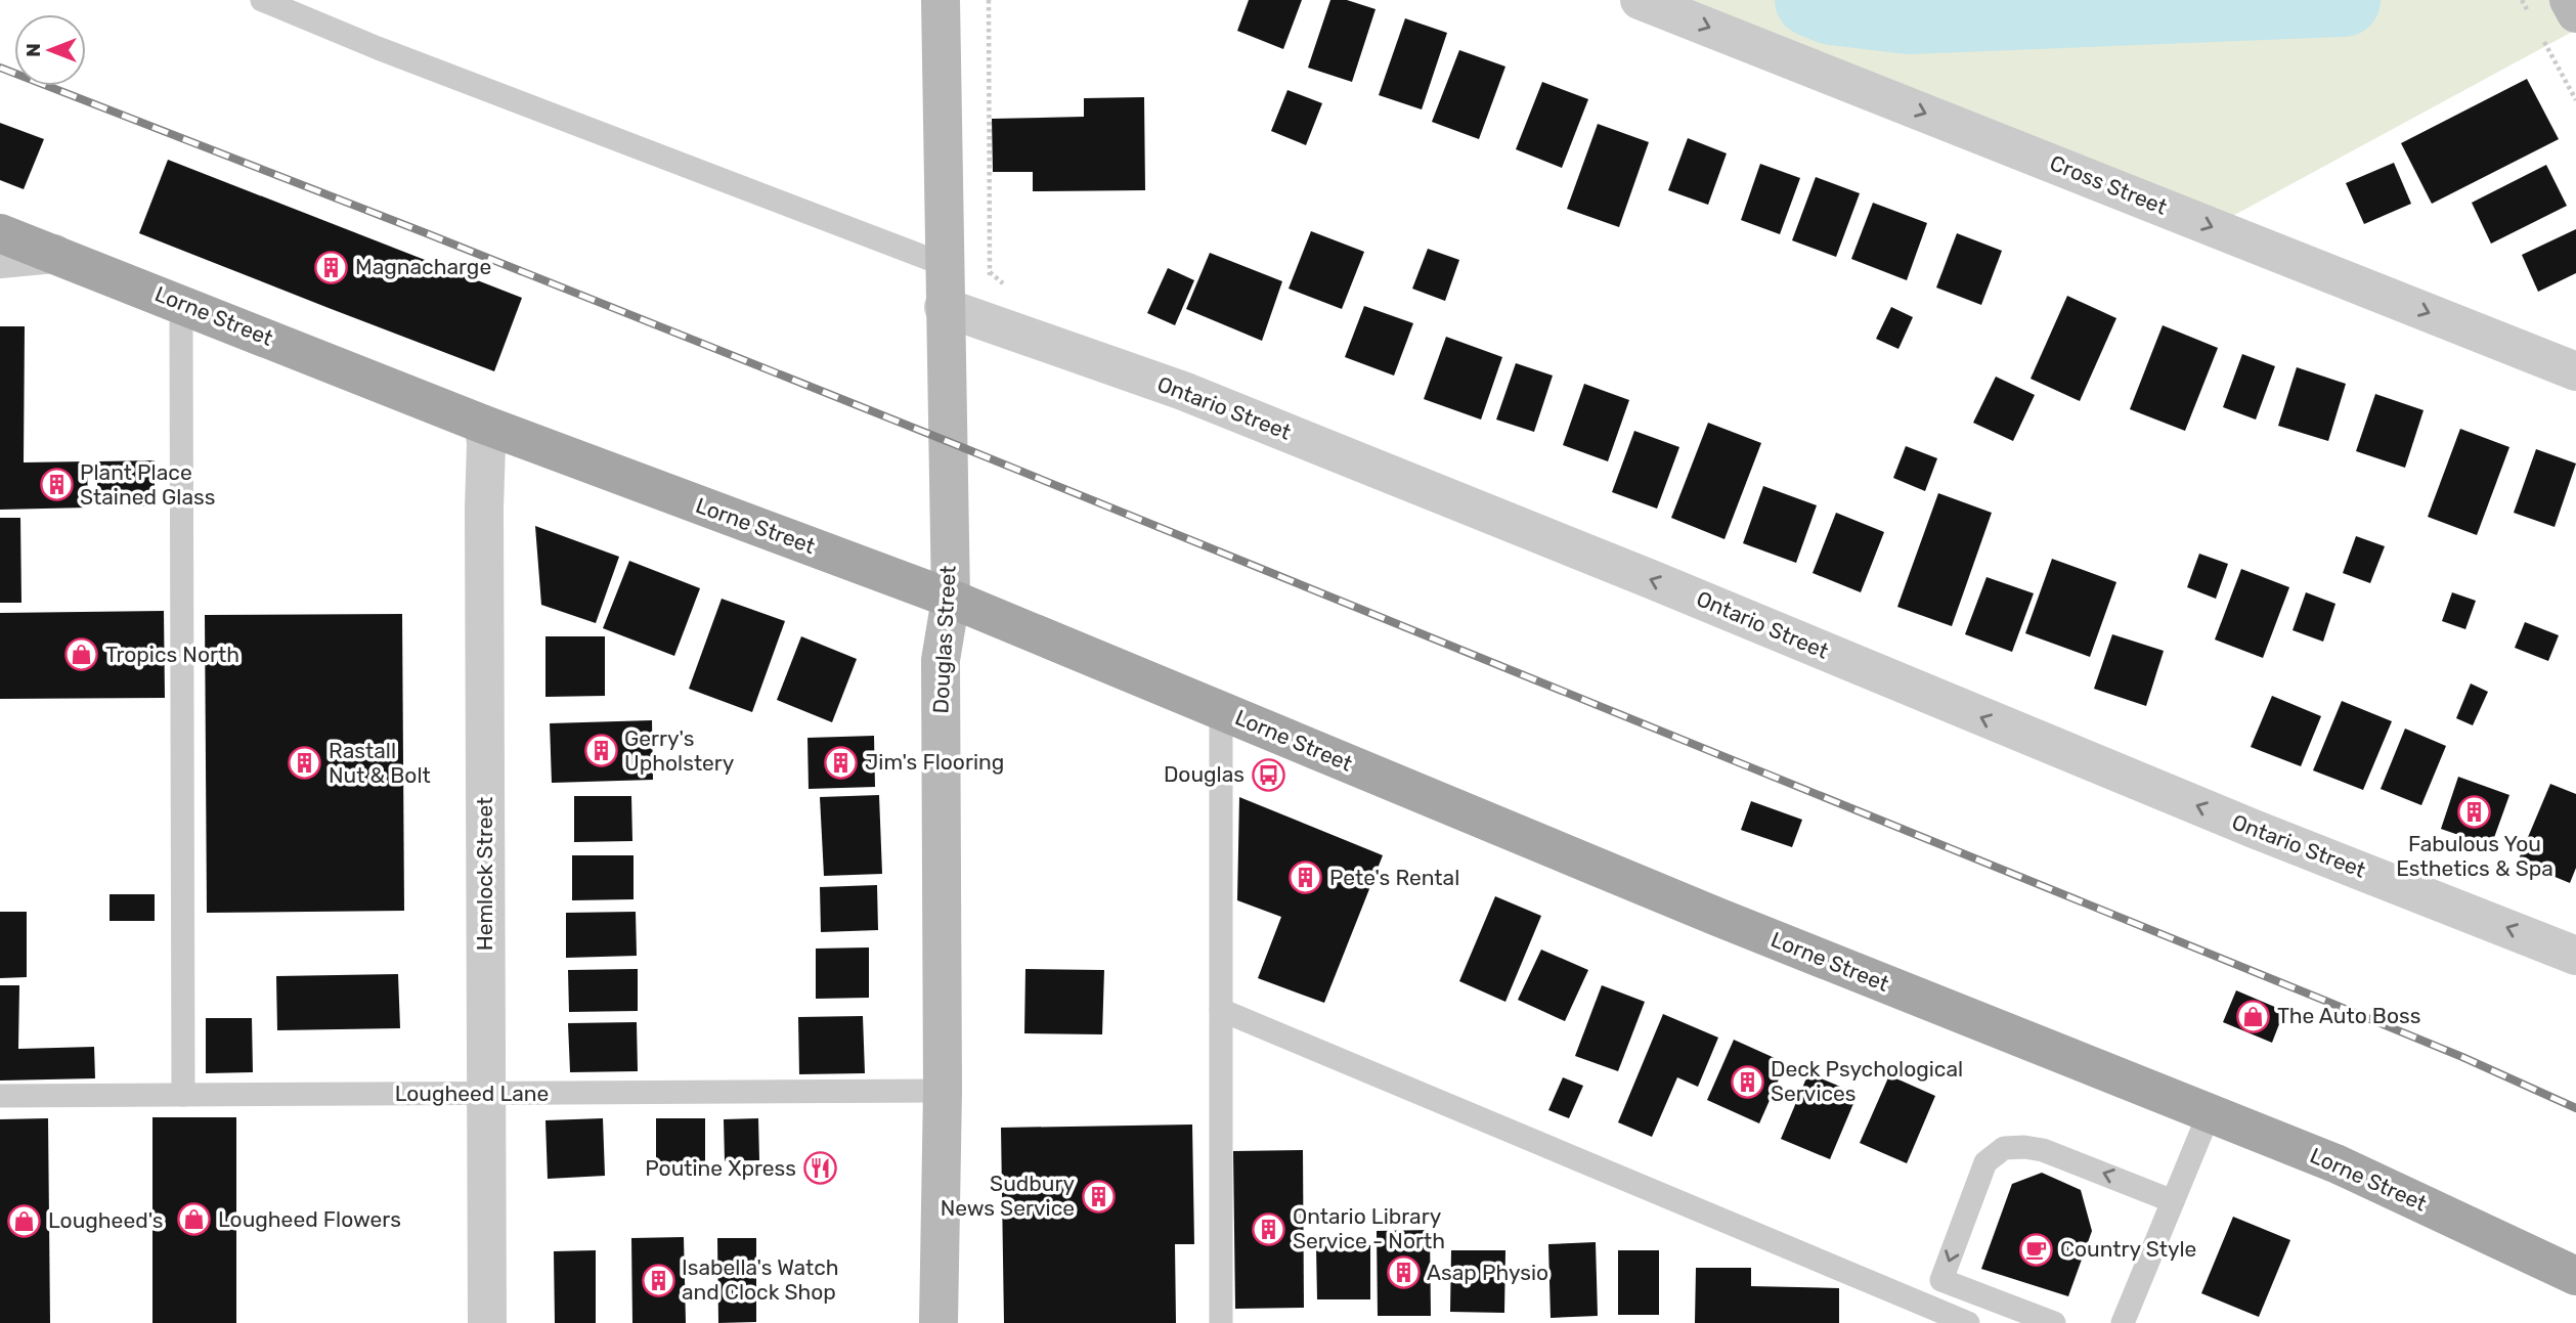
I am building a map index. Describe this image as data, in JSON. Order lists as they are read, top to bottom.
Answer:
{
  "streets": {
    "main road": ["Lorne Street"],
    "street": [
      "Cross Street",
      "Ontario Street",
      "Douglas Street",
      "Hemlock Street"
    ],
    "lane": ["Lougheed Lane"]
  },
  "crossings": [
    ["Lorne Street", "Douglas Street"],
    ["Lorne Street", "Hemlock Street"],
    ["Ontario Street", "Douglas Street"],
    ["Douglas Street", "Lougheed Lane"],
    ["Hemlock Street", "Lougheed Lane"]
  ],
  "one_way": ["Cross Street", "Ontario Street"],
  "places": {
    "building": [
      "Magnacharge",
      "Plant Place Stained Glass",
      "Gerry's Upholstery",
      "Jim's Flooring",
      "Rastall Nut & Bolt",
      "Fabulous You Esthetics & Spa",
      "Pete's Rental",
      "Deck Psychological Services",
      "Sudbury News Service",
      "Ontario Library Service - North",
      "Asap Physio",
      "Isabella's Watch and Clock Shop"
    ],
    "shop": [
      "Tropics North",
      "The Auto Boss",
      "Lougheed Flowers",
      "Lougheed's"
    ],
    "bus stop": ["Douglas"],
    "restaurant": ["Poutine Xpress"],
    "cafe": ["Country Style"]
  },
  "north": "left"
}
